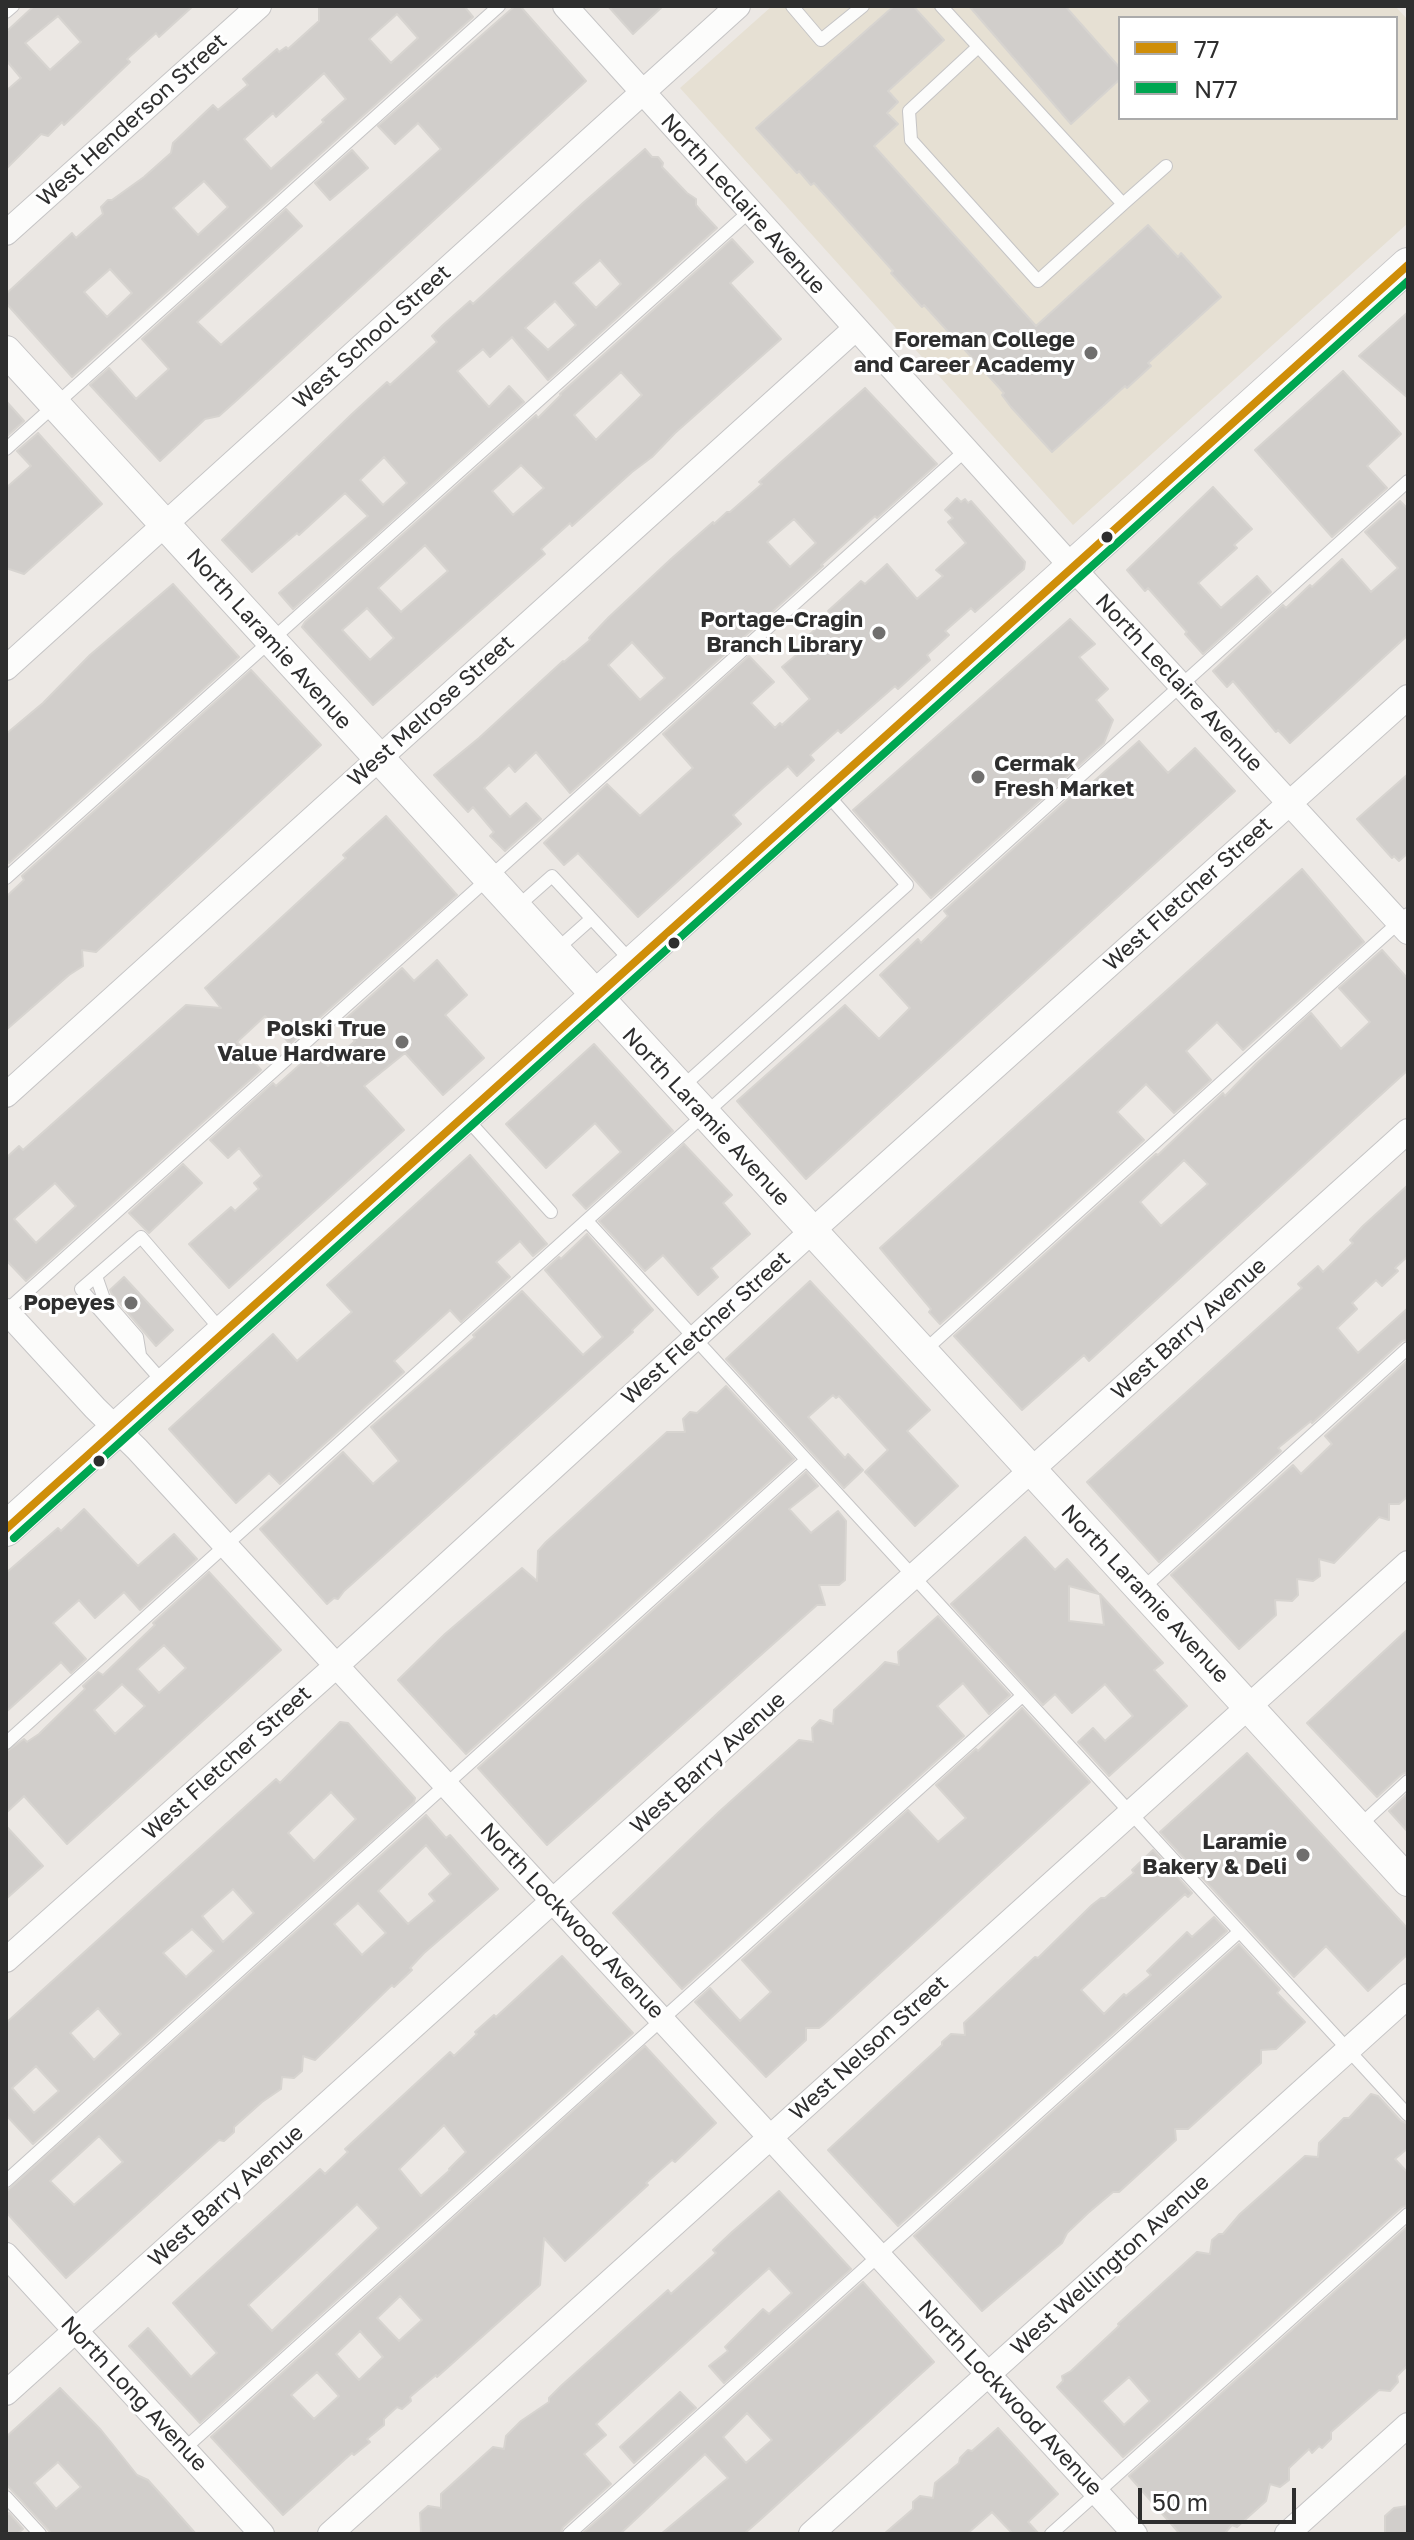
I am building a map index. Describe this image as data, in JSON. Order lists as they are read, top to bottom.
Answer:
{
  "streets": {
    "street": [
      "West Henderson Street",
      "North Leclaire Avenue",
      "West School Street",
      "North Laramie Avenue",
      "West Melrose Street",
      "West Fletcher Street",
      "West Barry Avenue",
      "North Lockwood Avenue",
      "West Nelson Street",
      "West Wellington Avenue",
      "North Long Avenue"
    ]
  },
  "crossings": [
    ["North Leclaire Avenue", "West School Street"],
    ["North Leclaire Avenue", "West Melrose Street"],
    ["North Leclaire Avenue", "West Fletcher Street"],
    ["West School Street", "North Laramie Avenue"],
    ["North Laramie Avenue", "West Melrose Street"],
    ["North Laramie Avenue", "West Fletcher Street"],
    ["North Laramie Avenue", "West Barry Avenue"],
    ["North Laramie Avenue", "West Nelson Street"],
    ["West Fletcher Street", "North Lockwood Avenue"],
    ["West Barry Avenue", "North Lockwood Avenue"],
    ["West Barry Avenue", "North Long Avenue"],
    ["North Lockwood Avenue", "West Nelson Street"],
    ["North Lockwood Avenue", "West Wellington Avenue"]
  ],
  "places": [
    "Foreman College and Career Academy",
    "Portage-Cragin Branch Library",
    "Cermak Fresh Market",
    "Polski True Value Hardware",
    "Popeyes",
    "Laramie Bakery & Deli"
  ],
  "lines": ["transit line 77", "transit line N77"],
  "legend": ["77", "N77"],
  "scale_bar": "50 m"
}
